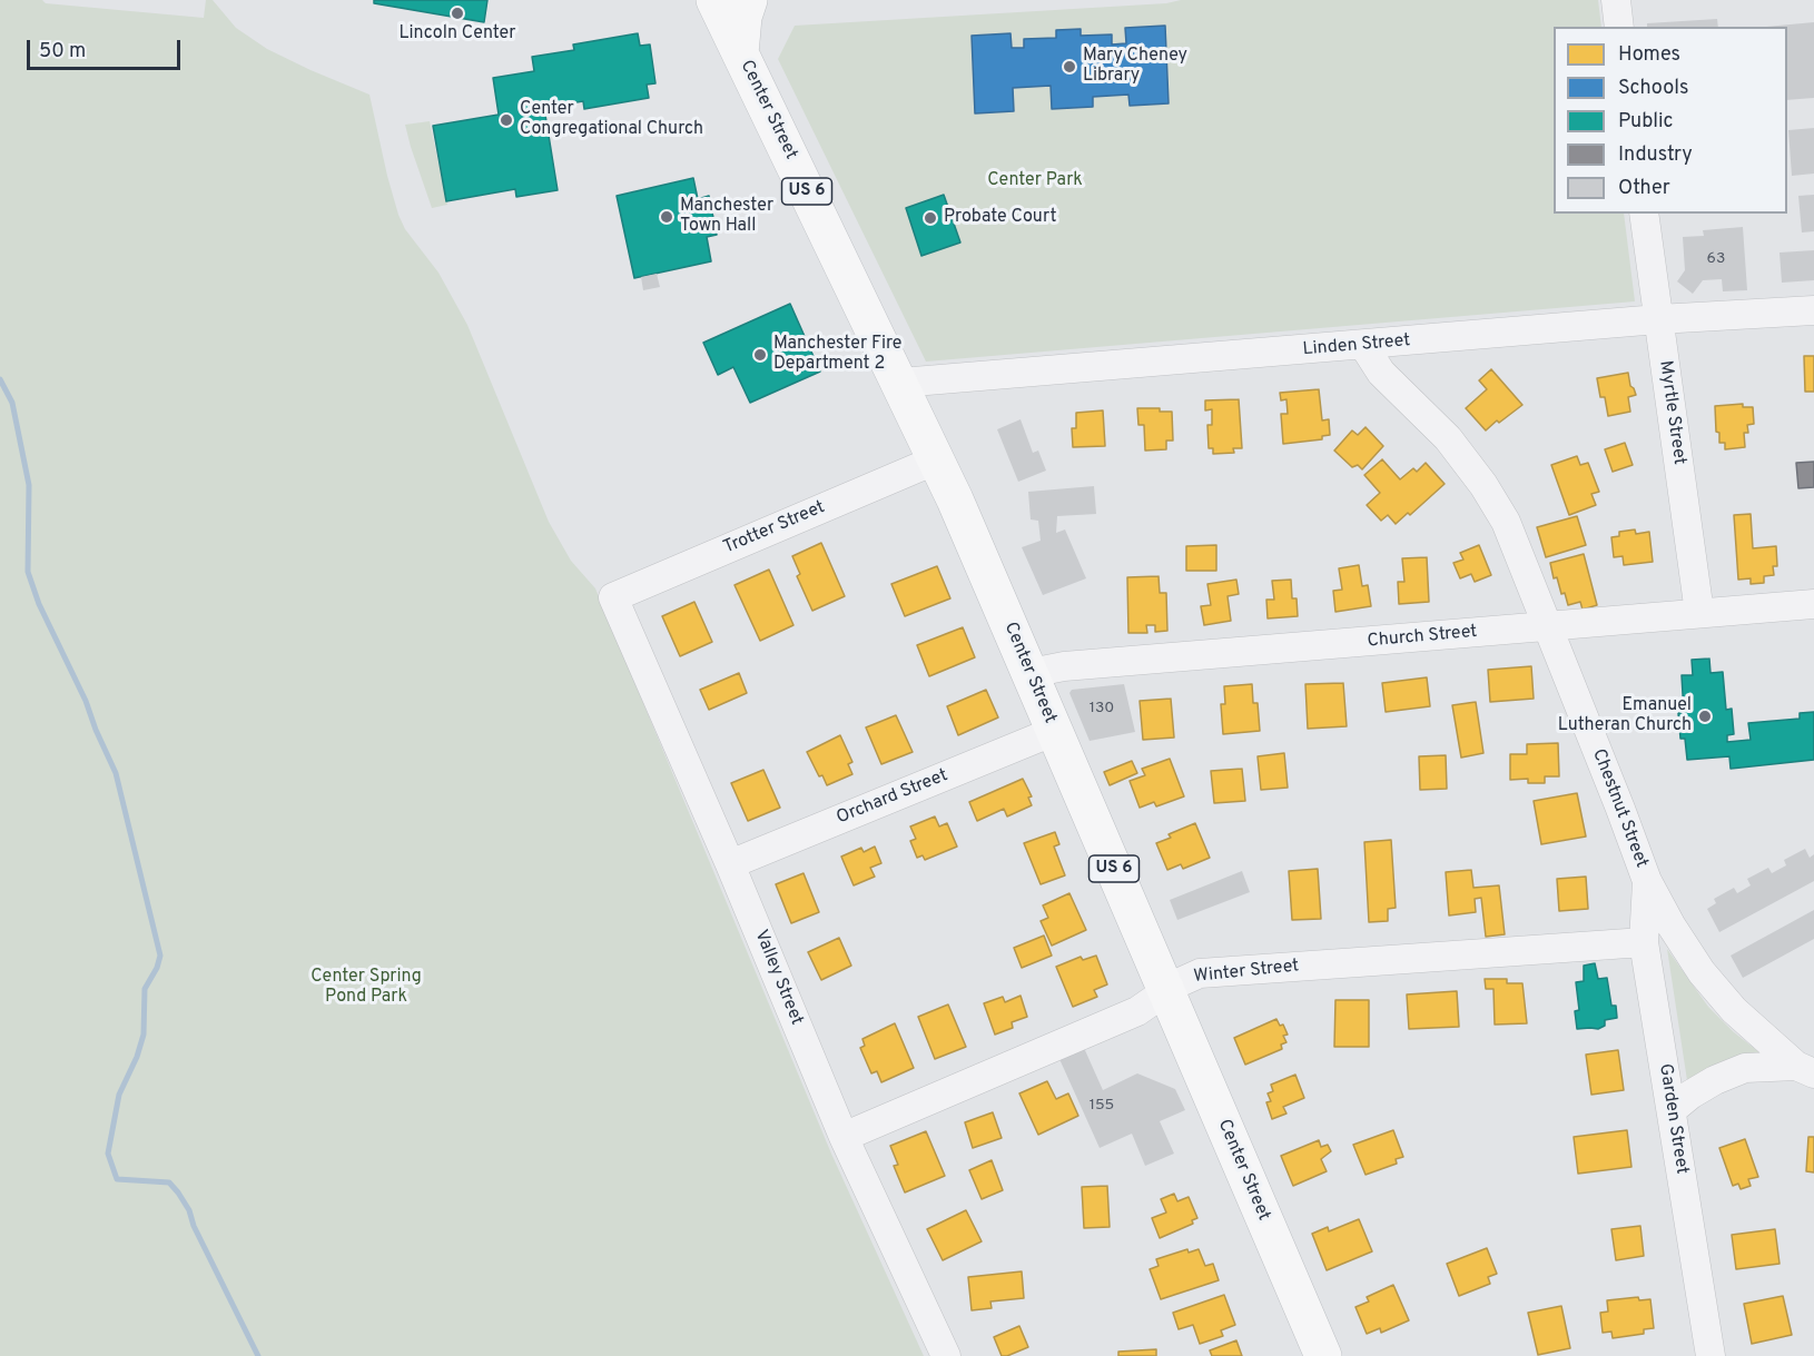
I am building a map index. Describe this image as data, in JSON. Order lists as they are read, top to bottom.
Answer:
{
  "streets": {
    "main road": ["Center Street", "US 6"],
    "street": [
      "Linden Street",
      "Myrtle Street",
      "Trotter Street",
      "Church Street",
      "Orchard Street",
      "Chestnut Street",
      "Winter Street",
      "Valley Street",
      "Garden Street"
    ]
  },
  "crossings": [
    ["Center Street", "Linden Street"],
    ["Center Street", "Trotter Street"],
    ["Center Street", "Church Street"],
    ["Center Street", "Orchard Street"],
    ["Center Street", "Winter Street"],
    ["Linden Street", "Myrtle Street"],
    ["Linden Street", "Chestnut Street"],
    ["Myrtle Street", "Church Street"],
    ["Trotter Street", "Valley Street"],
    ["Church Street", "Chestnut Street"],
    ["Orchard Street", "Valley Street"],
    ["Chestnut Street", "Garden Street"],
    ["Winter Street", "Valley Street"],
    ["Winter Street", "Garden Street"]
  ],
  "parks": ["Center Park", "Center Spring Pond Park"],
  "places": [
    "Lincoln Center",
    "Mary Cheney Library",
    "Center Congregational Church",
    "Manchester Town Hall",
    "Probate Court",
    "Manchester Fire Department 2",
    "Emanuel Lutheran Church"
  ],
  "house_numbers": ["63", "130", "155"],
  "legend": [
    "Homes",
    "Schools",
    "Public",
    "Industry",
    "Other"
  ],
  "scale_bar": "50 m"
}
